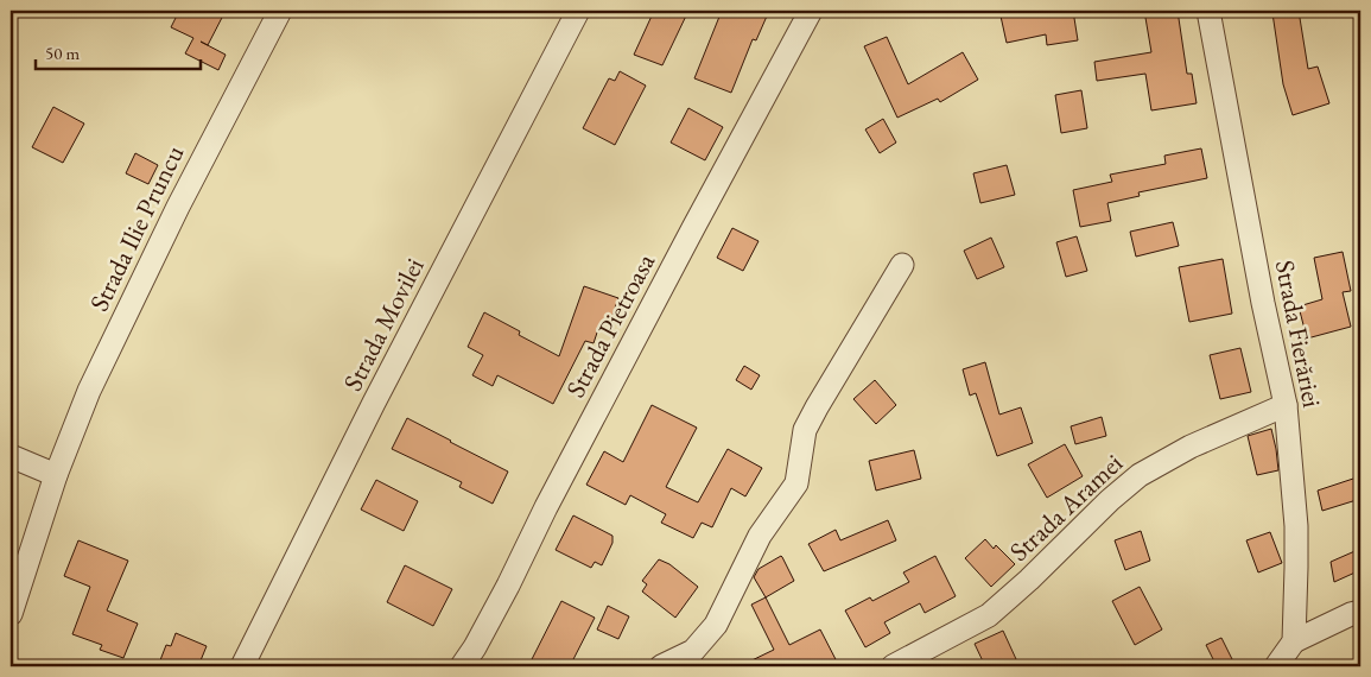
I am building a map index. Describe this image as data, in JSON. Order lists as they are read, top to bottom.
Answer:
{
  "streets": {
    "street": [
      "Strada Ilie Pruncu",
      "Strada Movilei",
      "Strada Pietroasa",
      "Strada Fierăriei",
      "Strada Aramei"
    ]
  },
  "crossings": [
    ["Strada Fierăriei", "Strada Aramei"]
  ],
  "scale_bar": "50 m"
}
